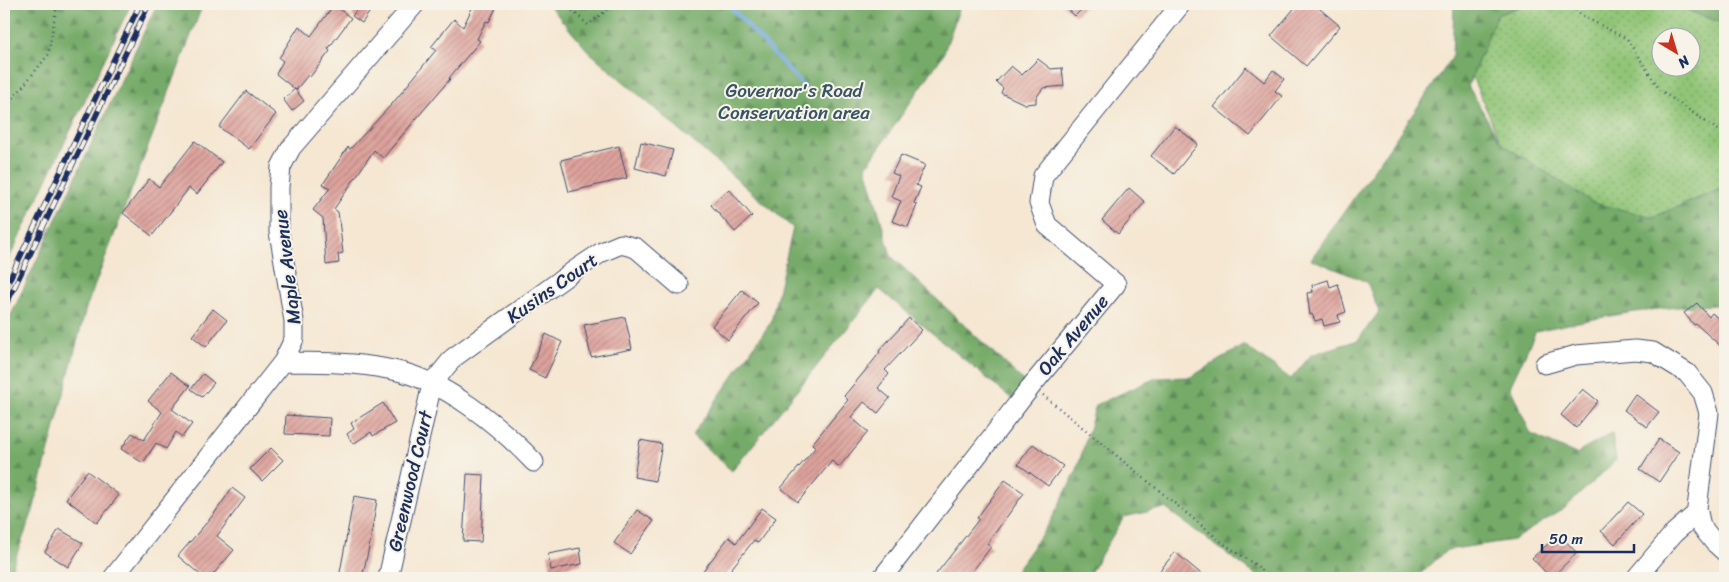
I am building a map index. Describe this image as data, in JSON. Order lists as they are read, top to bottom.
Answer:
{
  "streets": {
    "street": [
      "Maple Avenue",
      "Kusins Court",
      "Oak Avenue",
      "Greenwood Court"
    ]
  },
  "crossings": [
    ["Kusins Court", "Greenwood Court"]
  ],
  "parks": ["Governor's Road Conservation area"],
  "scale_bar": "50 m",
  "north": "bottom right"
}
